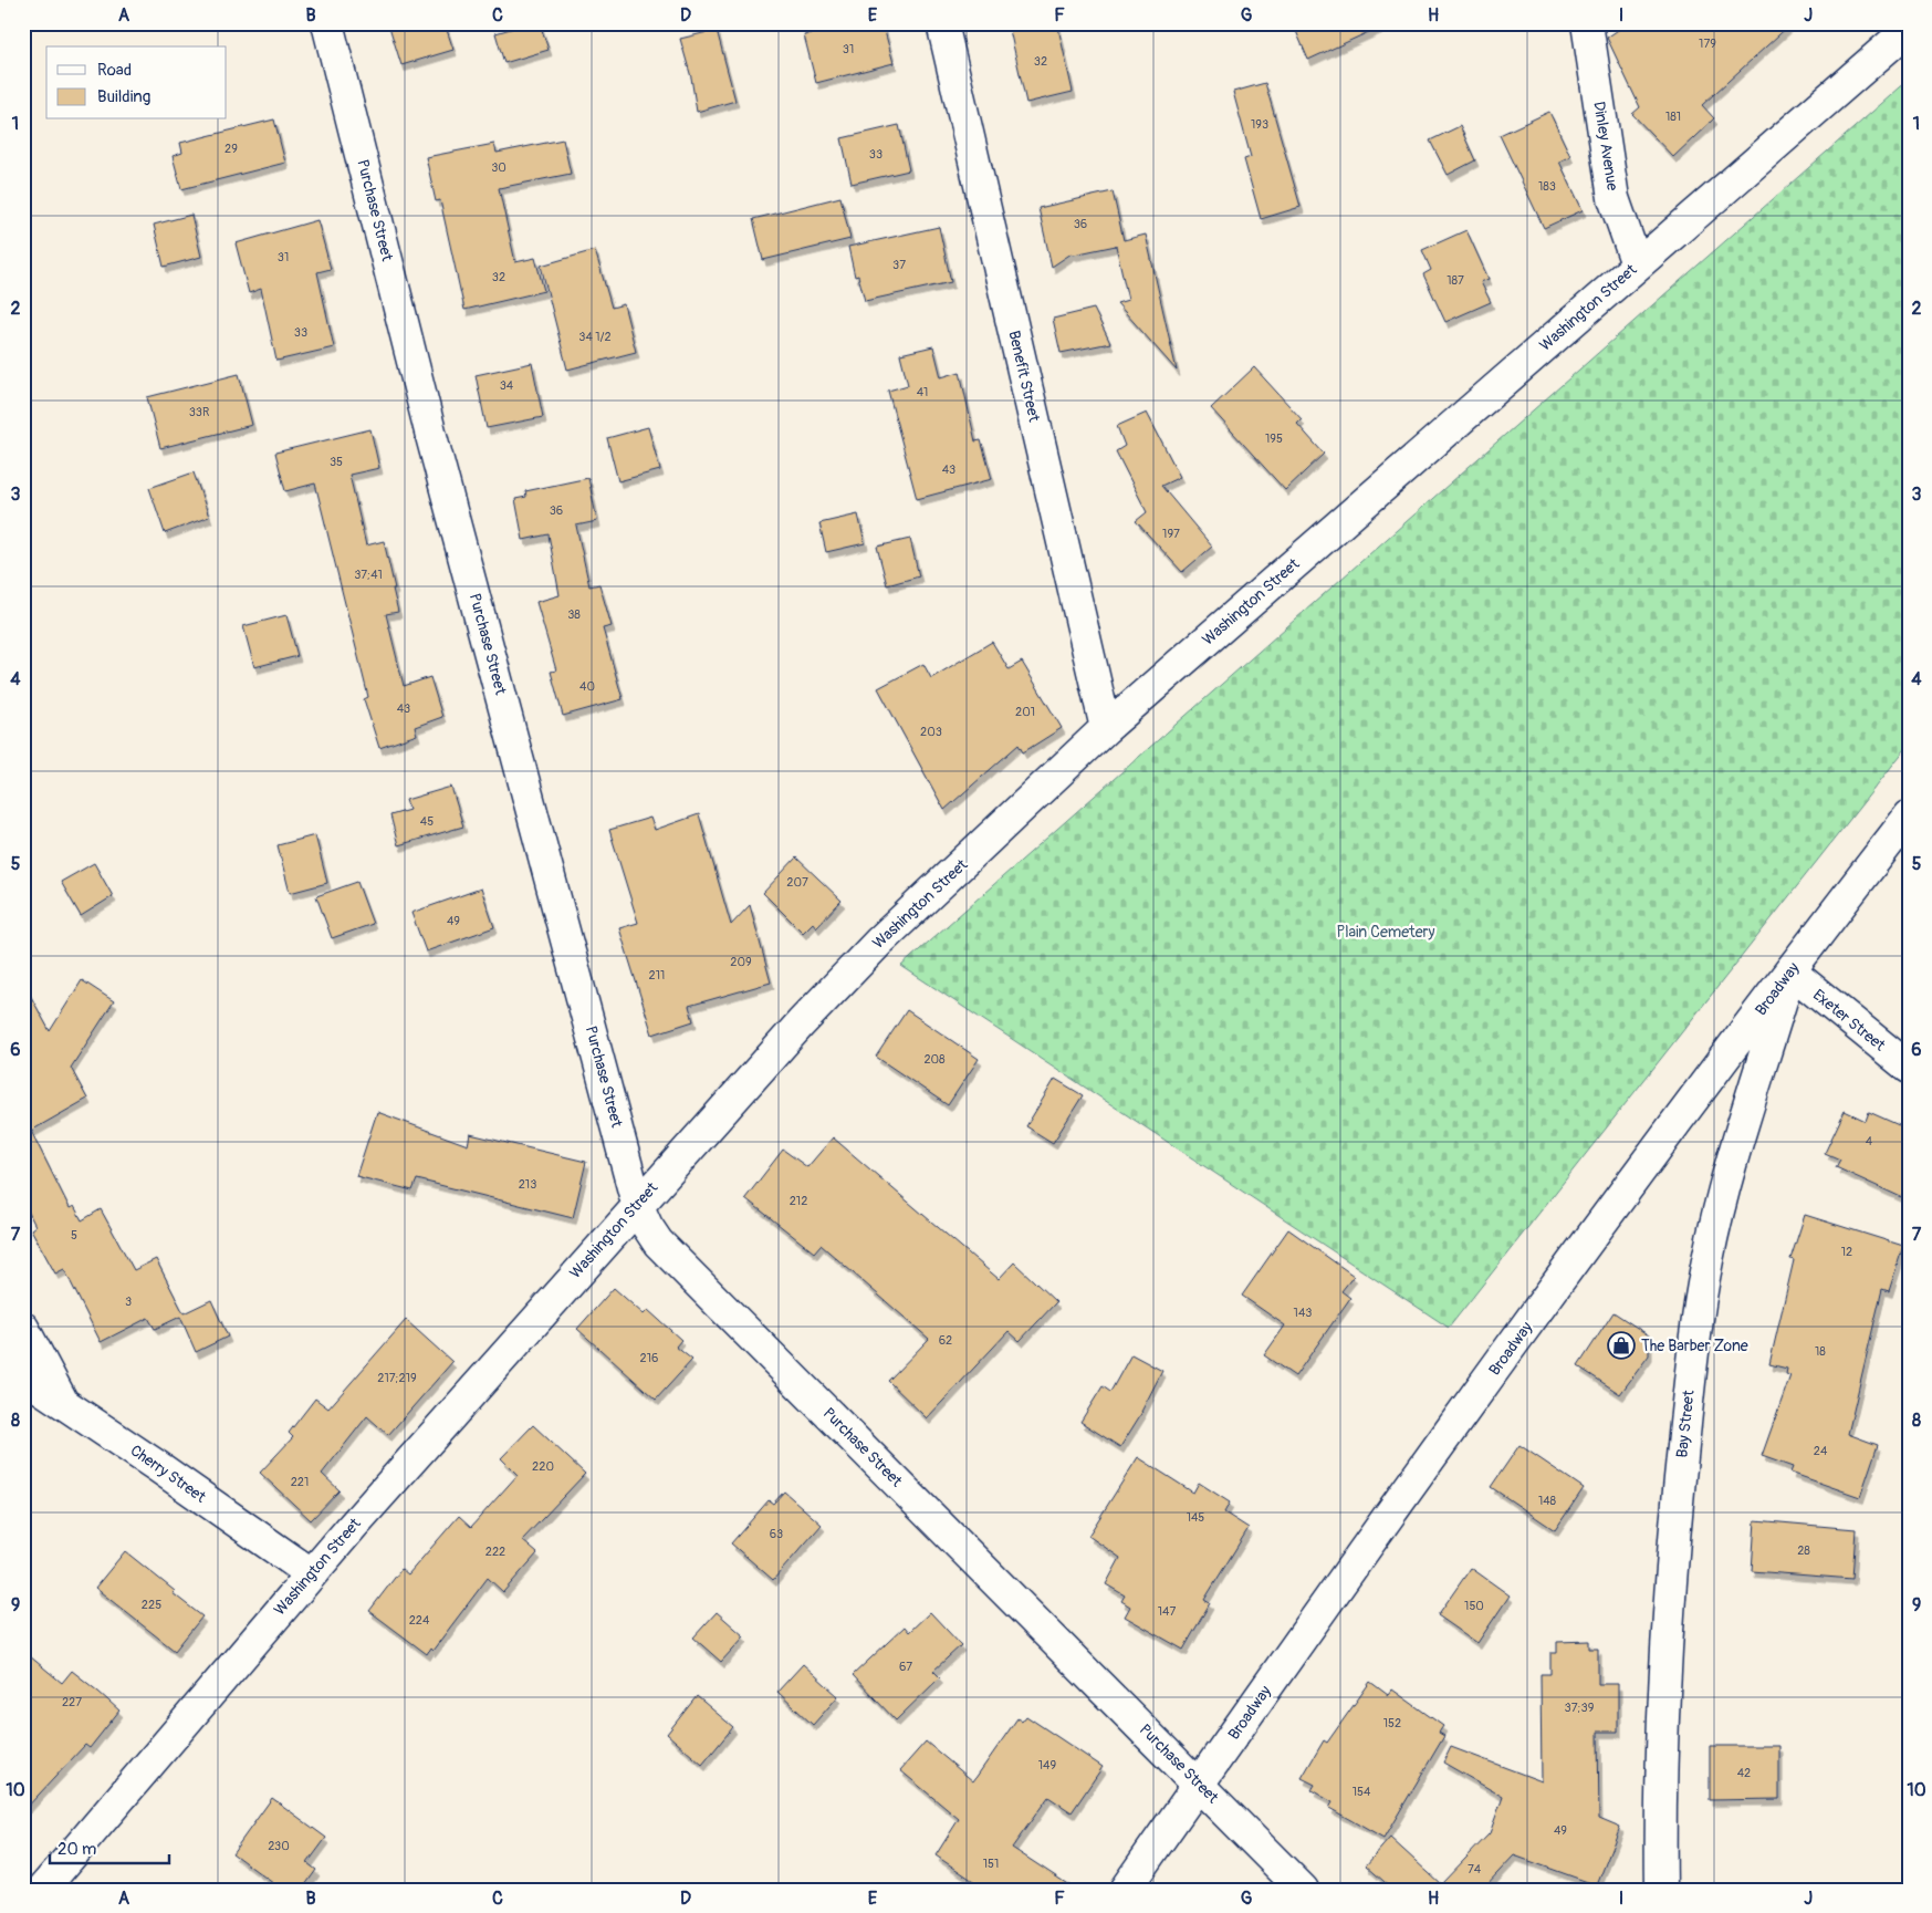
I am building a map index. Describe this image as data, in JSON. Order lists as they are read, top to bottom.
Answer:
{
  "streets": {
    "street": [
      "Dinley Avenue",
      "Purchase Street",
      "Washington Street",
      "Benefit Street",
      "Broadway",
      "Exeter Street",
      "Bay Street",
      "Cherry Street"
    ]
  },
  "crossings": [
    ["Dinley Avenue", "Washington Street"],
    ["Purchase Street", "Washington Street"],
    ["Purchase Street", "Broadway"],
    ["Washington Street", "Benefit Street"],
    ["Washington Street", "Cherry Street"],
    ["Broadway", "Exeter Street"],
    ["Broadway", "Bay Street"],
    ["Exeter Street", "Bay Street"]
  ],
  "parks": ["Plain Cemetery"],
  "places": {
    "shop": ["The Barber Zone"]
  },
  "house_numbers": [
    "179",
    "31",
    "32",
    "181",
    "193",
    "29",
    "33",
    "30",
    "183",
    "36",
    "31",
    "37",
    "32",
    "187",
    "33",
    "34 1/2",
    "34",
    "41",
    "33R",
    "195",
    "35",
    "43",
    "36",
    "197",
    "37;41",
    "38",
    "40",
    "43",
    "201",
    "203",
    "45",
    "207",
    "49",
    "209",
    "211",
    "208",
    "4",
    "213",
    "212",
    "5",
    "12",
    "3",
    "143",
    "62",
    "18",
    "216",
    "217;219",
    "24",
    "220",
    "221",
    "148",
    "145",
    "63",
    "28",
    "222",
    "225",
    "150",
    "147",
    "224",
    "67",
    "227",
    "37;39",
    "152",
    "149",
    "42",
    "154",
    "49",
    "230",
    "151",
    "74"
  ],
  "legend": ["Road", "Building"],
  "scale_bar": "20 m",
  "grid": {
    "columns": [
      "A",
      "B",
      "C",
      "D",
      "E",
      "F",
      "G",
      "H",
      "I",
      "J"
    ],
    "rows": [
      "1",
      "2",
      "3",
      "4",
      "5",
      "6",
      "7",
      "8",
      "9",
      "10"
    ]
  }
}
